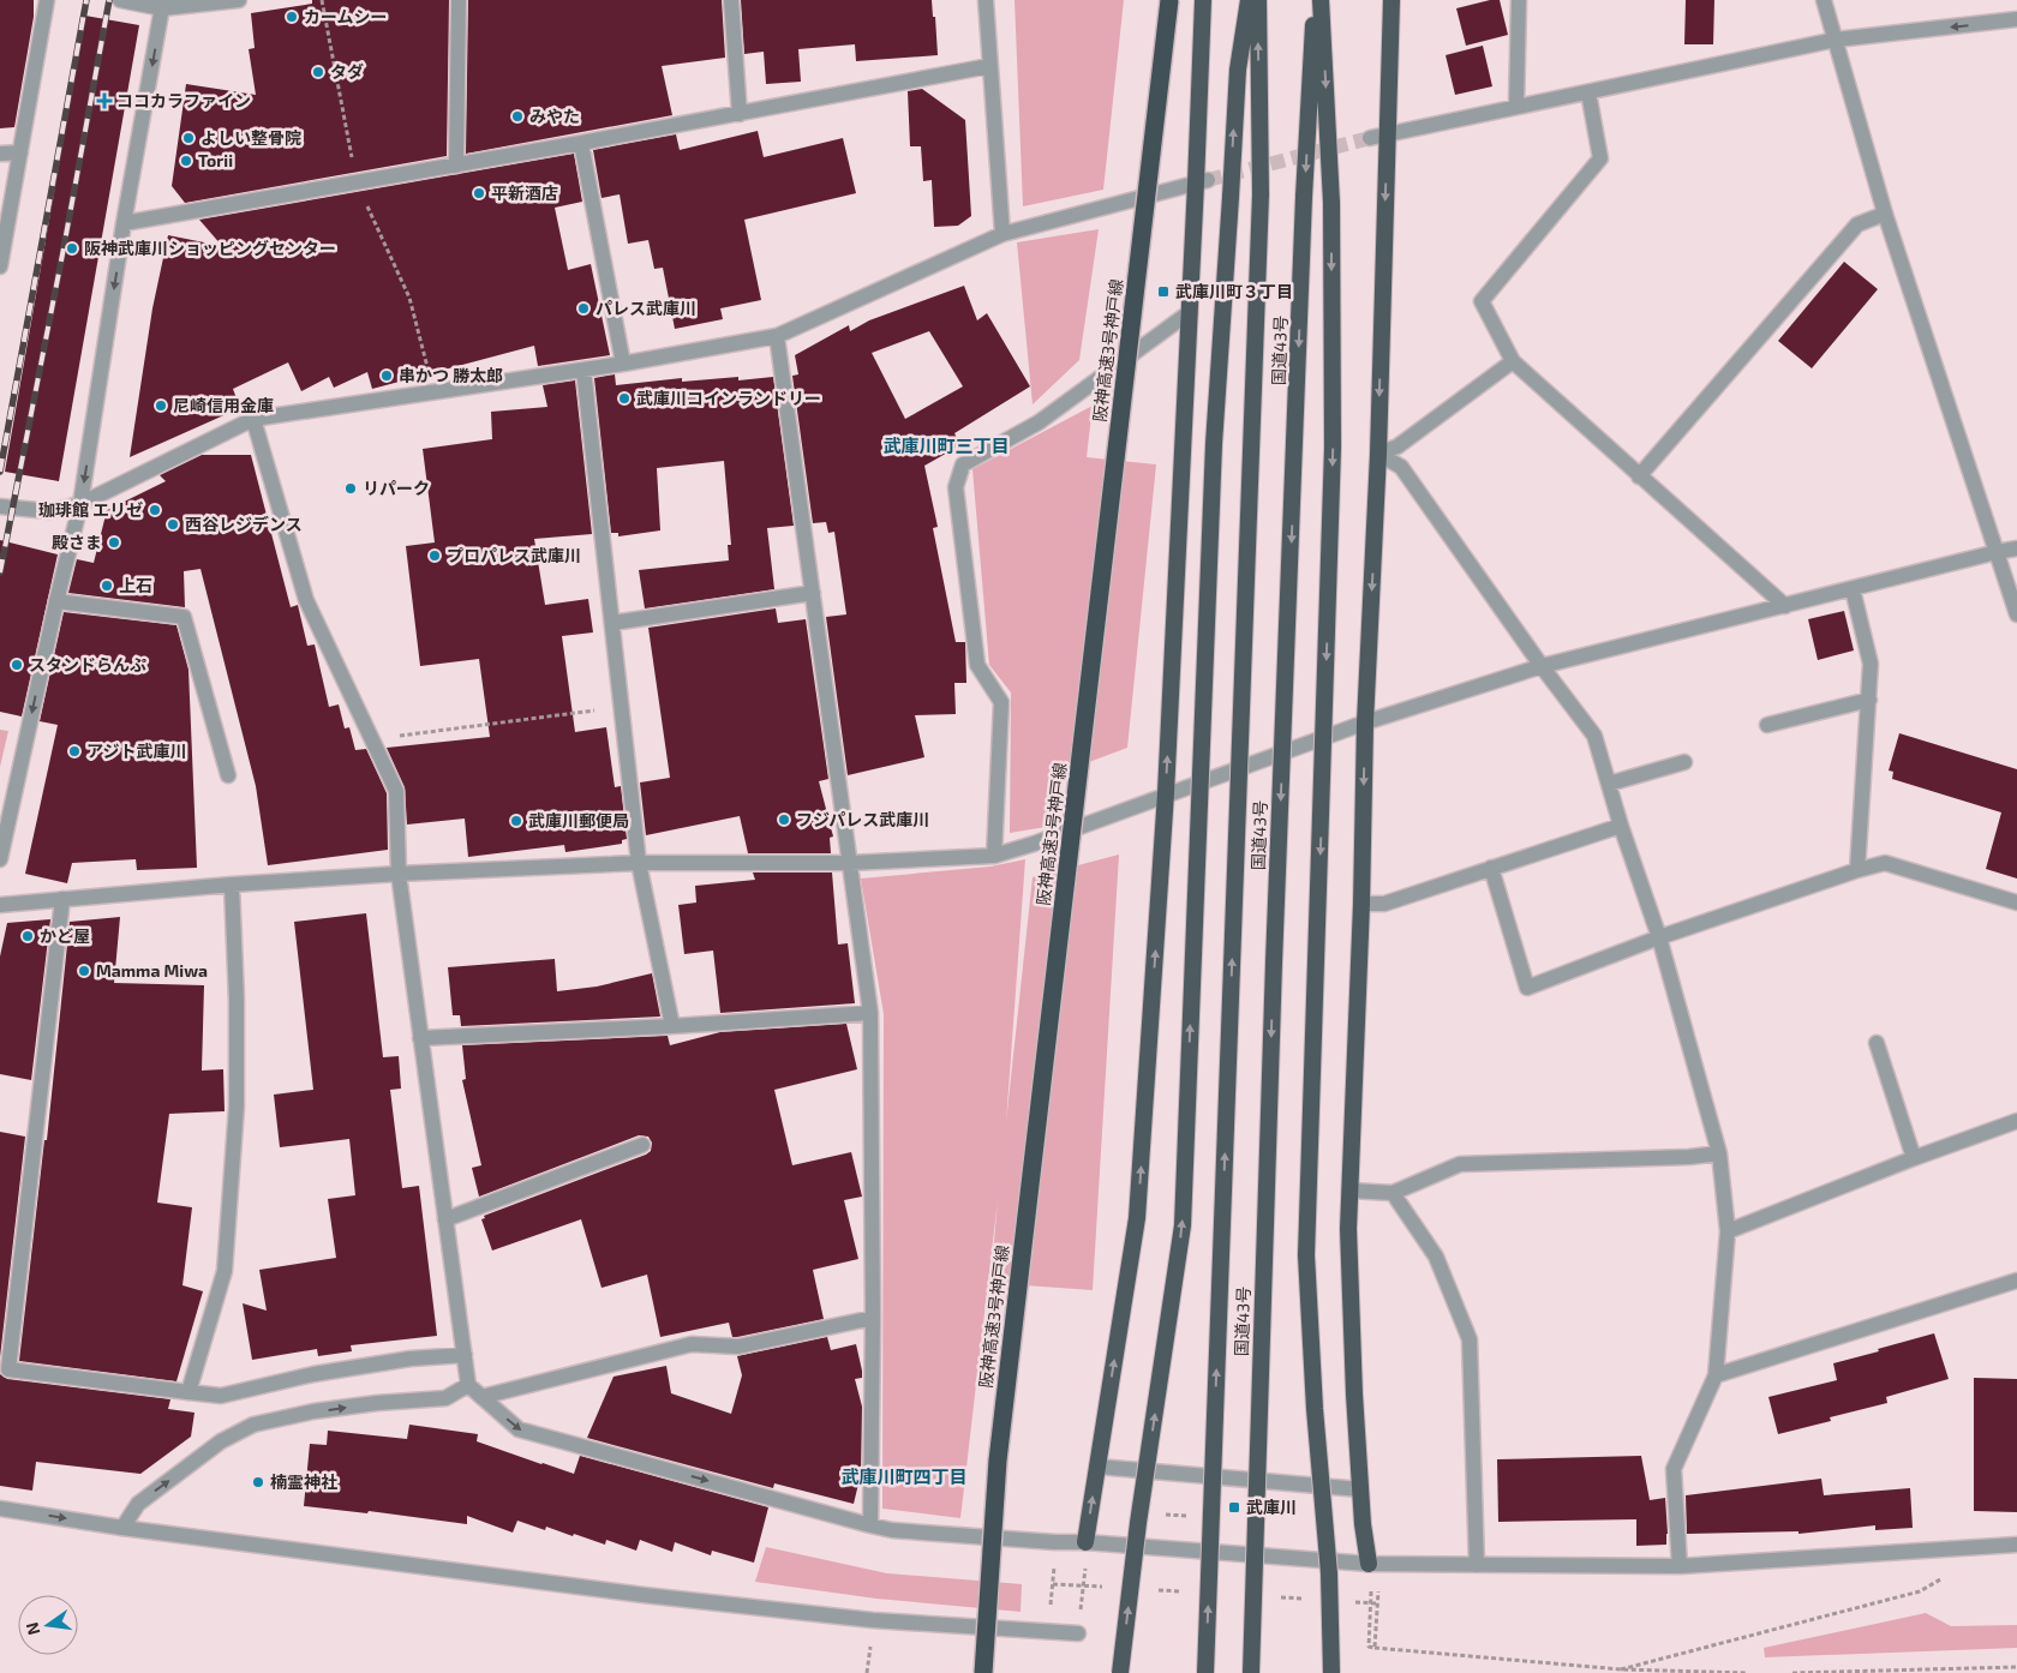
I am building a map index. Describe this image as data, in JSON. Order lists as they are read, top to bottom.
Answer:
{
  "streets": {
    "highway": ["阪神高速3号神戸線", "国道43号"]
  },
  "districts": ["武庫川町三丁目", "武庫川町四丁目"],
  "places": {
    "other": [
      "カームシー",
      "タダ",
      "みやた",
      "よしい整骨院",
      "Torii",
      "平新酒店",
      "阪神武庫川ショッピングセンター",
      "パレス武庫川",
      "串かつ 勝太郎",
      "武庫川コインランドリー",
      "尼崎信用金庫",
      "リパーク",
      "珈琲館 エリゼ",
      "西谷レジデンス",
      "殿さま",
      "プロパレス武庫川",
      "上石",
      "スタンドらんぷ",
      "アジト武庫川",
      "フジパレス武庫川",
      "武庫川郵便局",
      "かど屋",
      "Mamma Miwa",
      "楠霊神社"
    ],
    "health": ["ココカラファイン"],
    "transit": ["武庫川町３丁目", "武庫川"]
  },
  "north": "left"
}
